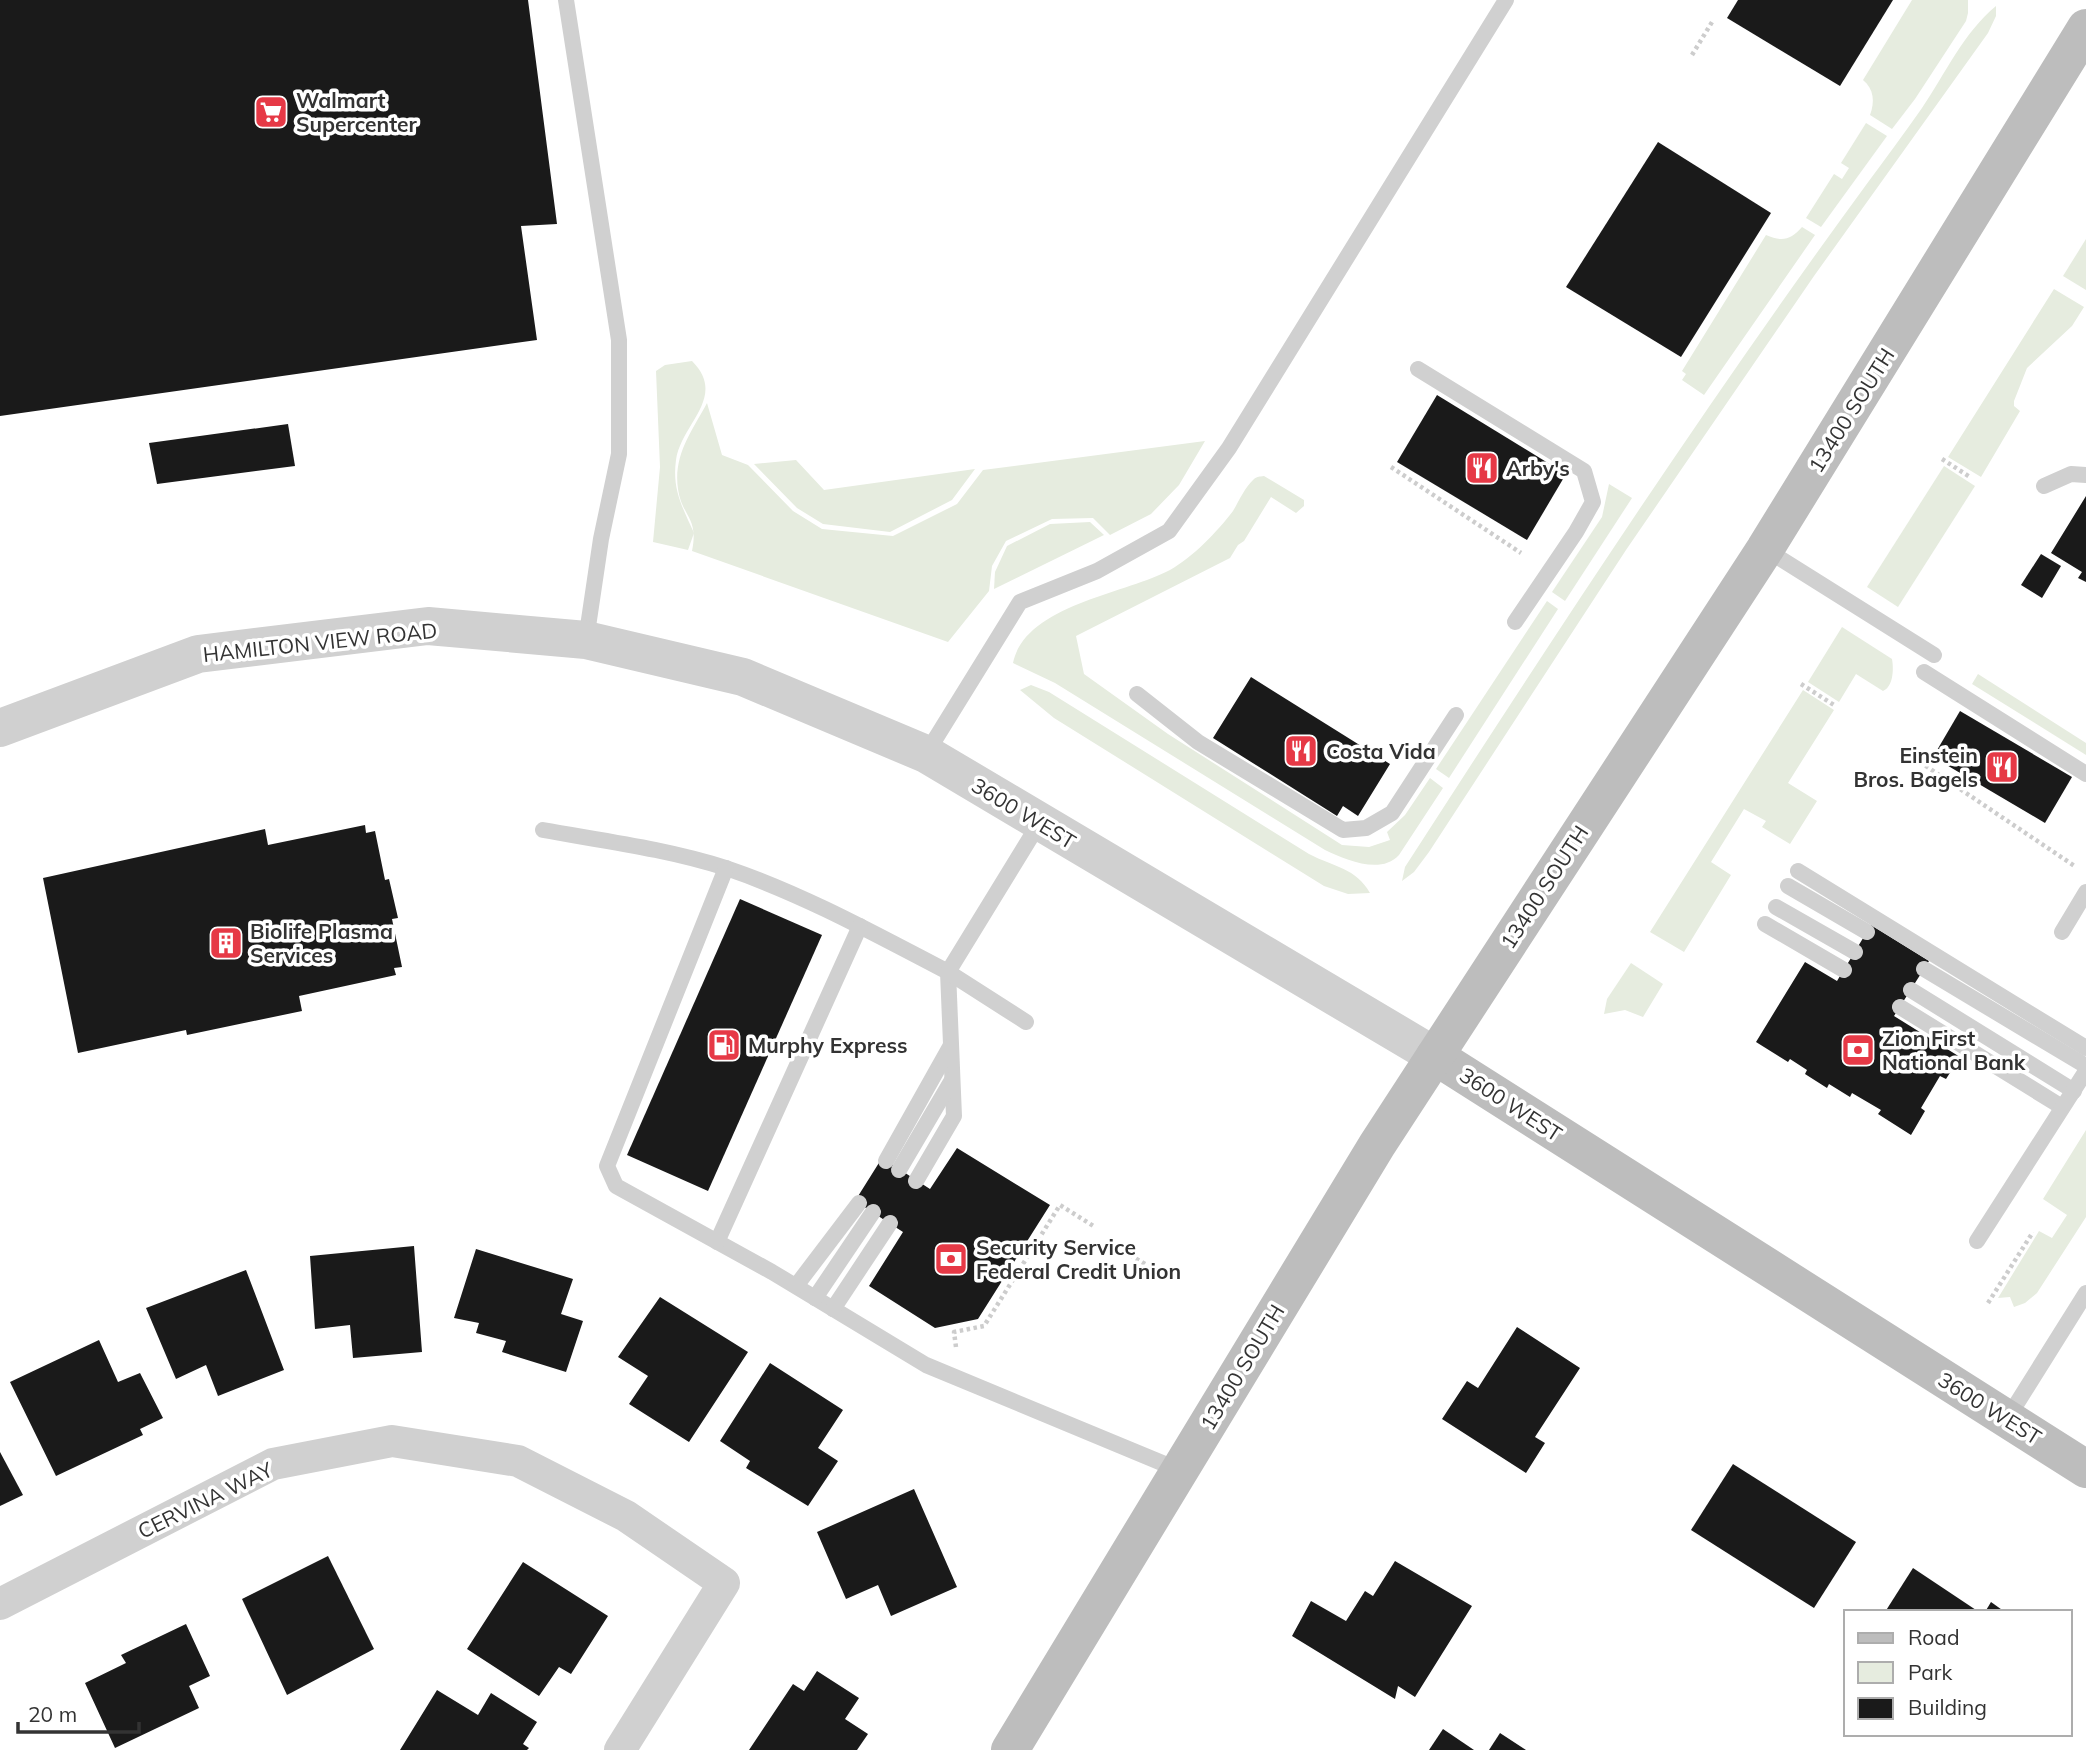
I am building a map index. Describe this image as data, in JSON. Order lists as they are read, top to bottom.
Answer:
{
  "streets": {
    "main road": ["13400 SOUTH", "3600 WEST"],
    "street": ["HAMILTON VIEW ROAD", "CERVINA WAY"]
  },
  "crossings": [
    ["13400 SOUTH", "3600 WEST"],
    ["HAMILTON VIEW ROAD", "3600 WEST"]
  ],
  "places": {
    "supermarket": ["Walmart Supercenter"],
    "restaurant": ["Arby's", "Costa Vida", "Einstein Bros. Bagels"],
    "building": ["Biolife Plasma Services"],
    "fuel station": ["Murphy Express"],
    "bank": ["Zion First National Bank", "Security Service Federal Credit Union"]
  },
  "legend": ["Road", "Park", "Building"],
  "scale_bar": "20 m"
}
